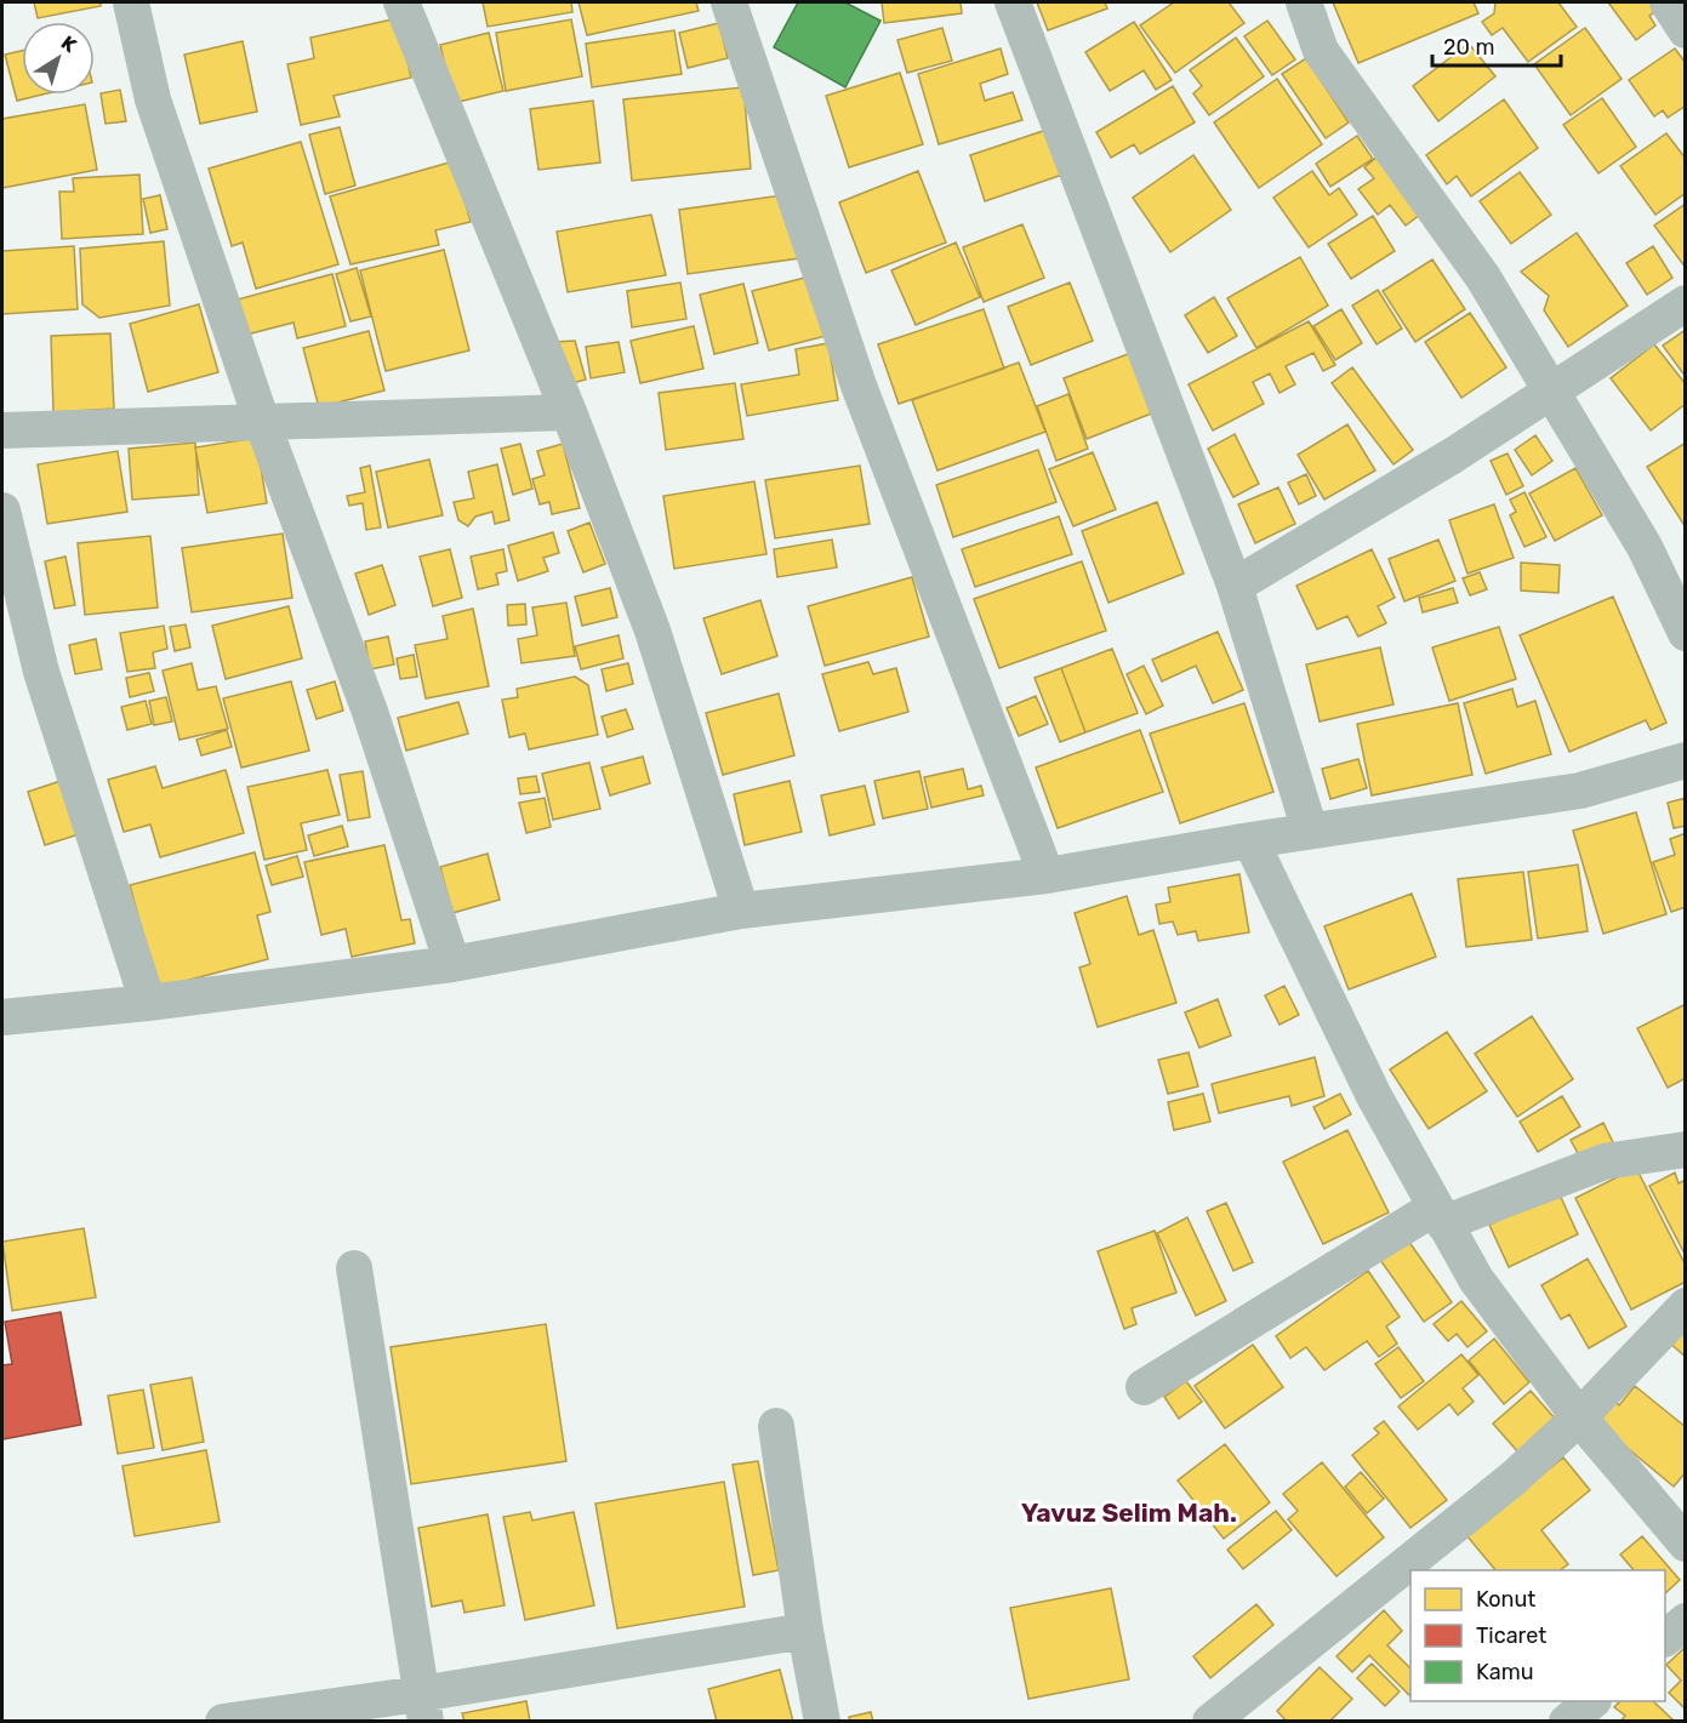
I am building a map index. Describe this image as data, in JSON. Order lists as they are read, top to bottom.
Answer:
{
  "districts": ["Yavuz Selim Mah."],
  "legend": ["Konut", "Ticaret", "Kamu"],
  "scale_bar": "20 m",
  "north": "top right"
}
